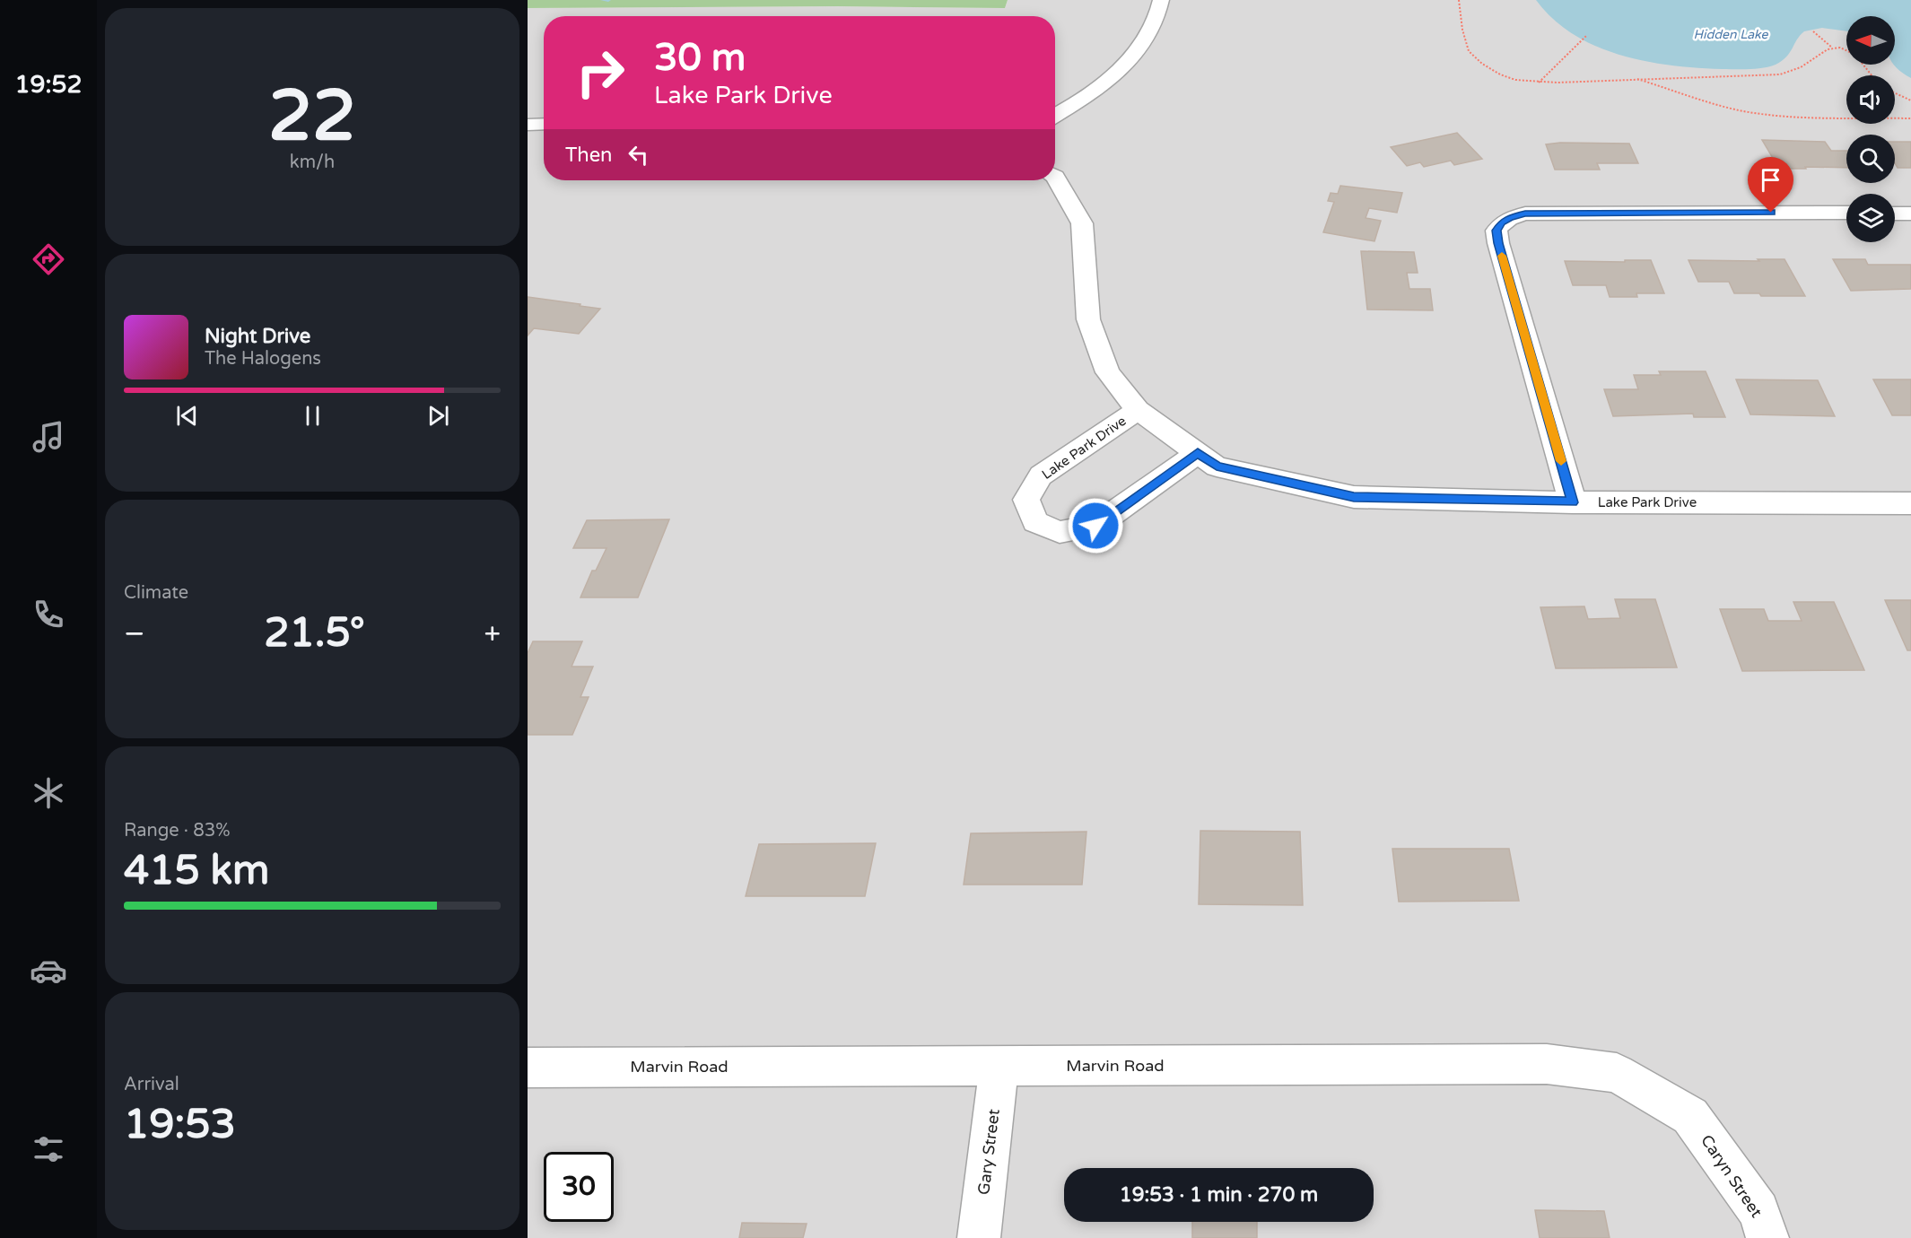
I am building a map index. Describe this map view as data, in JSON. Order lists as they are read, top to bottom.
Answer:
{
  "streets": {
    "street": [
      "Lake Park Drive",
      "Marvin Road",
      "Gary Street",
      "Caryn Street"
    ]
  },
  "crossings": [
    ["Marvin Road", "Gary Street"],
    ["Marvin Road", "Caryn Street"]
  ],
  "water": ["Hidden Lake"],
  "north": "left",
  "page": {
    "tabs": "19:52",
    "tile": [
      ["22", "km/h"],
      "Climate",
      ["Range · 83%", "415 km"],
      ["Arrival", "19:53"]
    ],
    "turn": ["30 m", "Lake Park Drive"],
    "then": "Then",
    "song": ["Night Drive", "The Halogens"],
    "heat": ["−", "21.5°", "+"],
    "limit": "30",
    "trip": "19:53 · 1 min · 270 m"
  }
}
